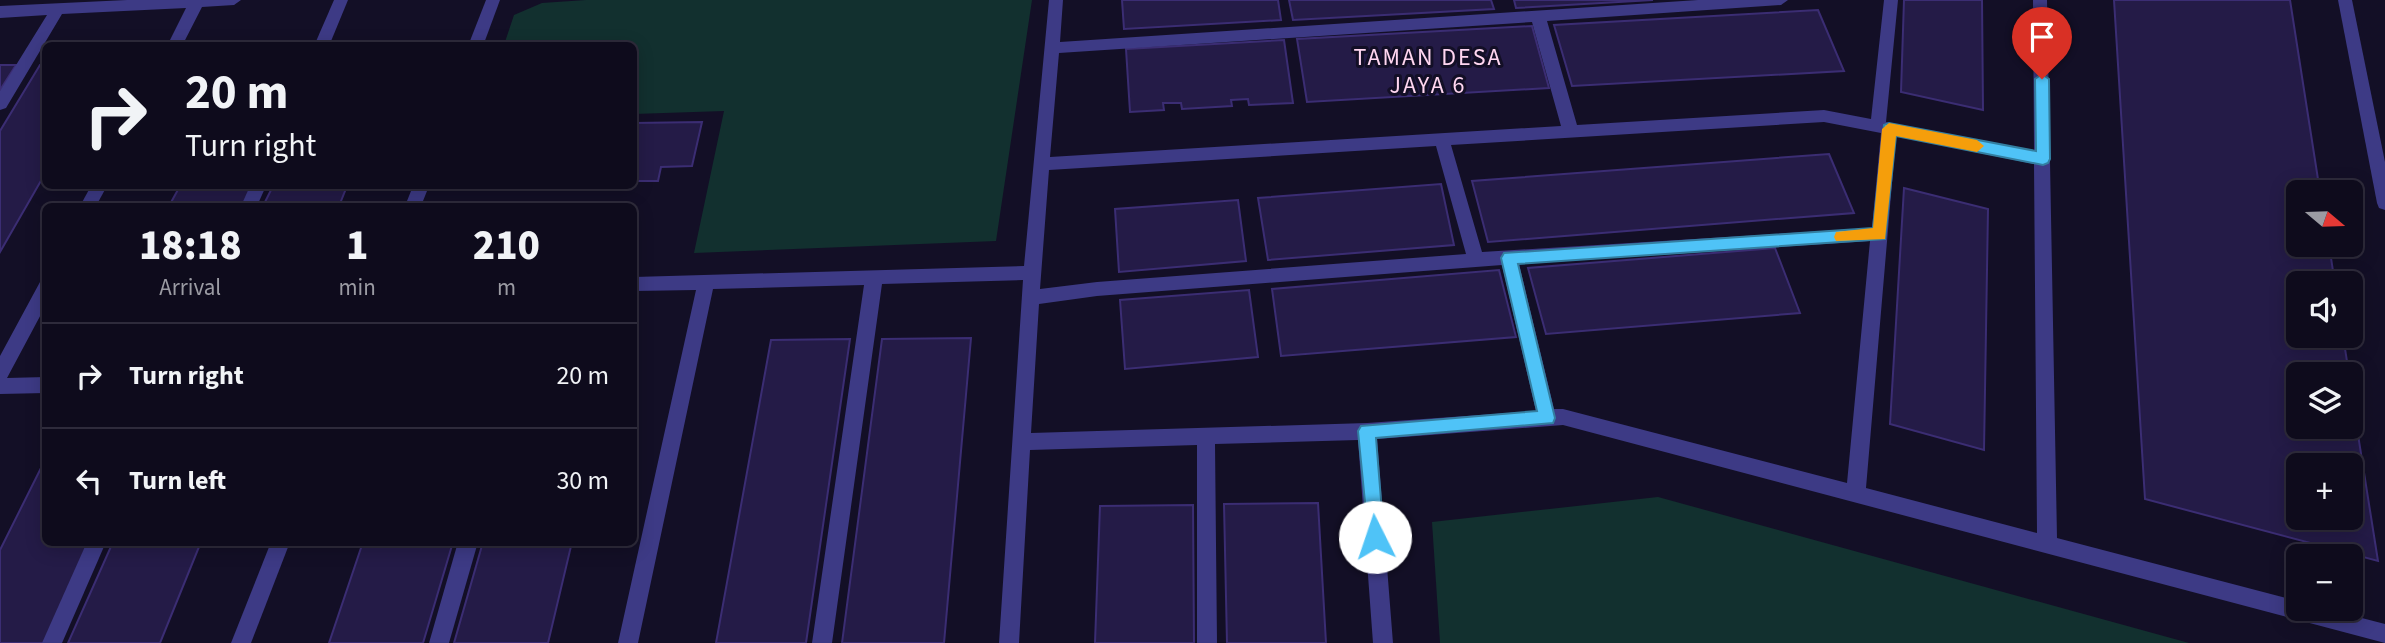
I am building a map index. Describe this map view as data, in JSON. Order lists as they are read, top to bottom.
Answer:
{
  "districts": ["TAMAN DESA JAYA 6"],
  "north": "right",
  "page": {
    "turn": ["20 m", "Turn right"],
    "map_buttons": ["+", "−"],
    "eta": [
      "18:18",
      "Arrival",
      "1",
      "min",
      "210",
      "m"
    ],
    "list": [
      {
        "name": "Turn right",
        "value": "20 m"
      },
      {
        "name": "Turn left",
        "value": "30 m"
      }
    ]
  }
}
